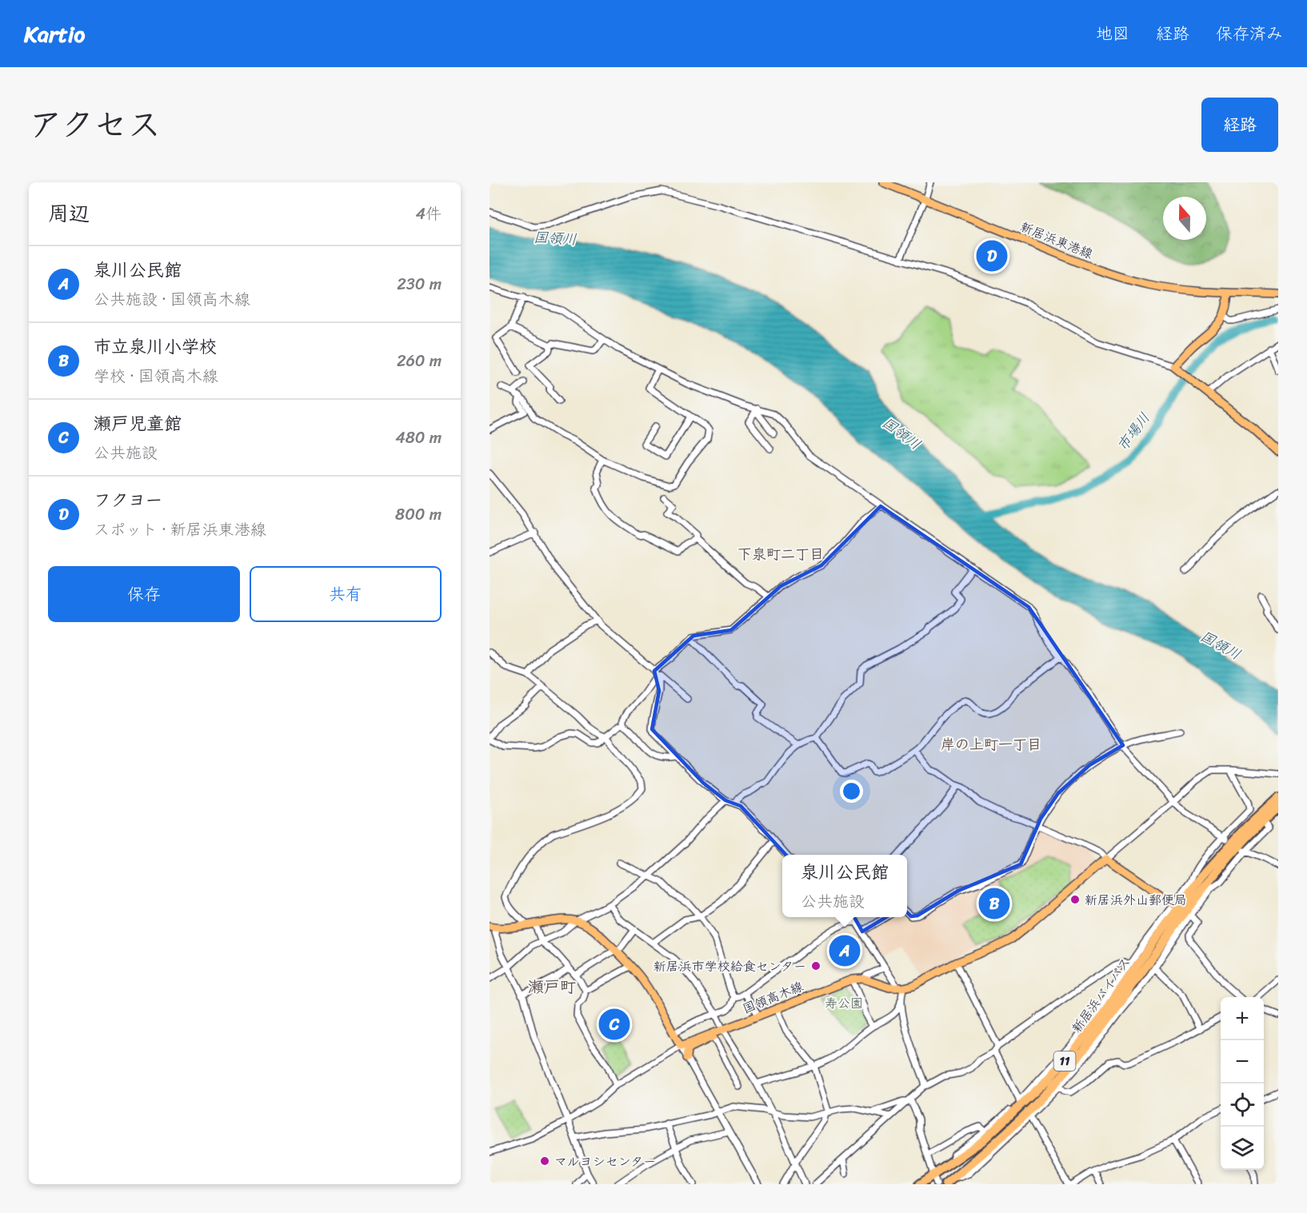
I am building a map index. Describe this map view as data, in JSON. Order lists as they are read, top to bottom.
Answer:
{
  "streets": {
    "highway": ["新居浜バイパス", "11"],
    "main road": ["新居浜東港線", "国領高木線"]
  },
  "districts": ["下泉町二丁目", "岸の上町一丁目", "瀬戸町"],
  "water": ["国領川", "市場川"],
  "parks": ["寿公園"],
  "places": ["新居浜外山郵便局", "新居浜市学校給食センター", "マルヨシセンター"],
  "north": "top",
  "page": {
    "header": "Kartio",
    "nav": ["地図", "経路", "保存済み"],
    "title": "アクセス",
    "buttons": [
      "経路",
      ["保存", "共有"]
    ],
    "heading": ["周辺", "4件"],
    "pins": [
      "D",
      "B",
      "A",
      "C"
    ],
    "list": [
      {
        "mark": "A",
        "name": "泉川公民館",
        "note": "公共施設 · 国領高木線",
        "value": "230 m"
      },
      {
        "mark": "B",
        "name": "市立泉川小学校",
        "note": "学校 · 国領高木線",
        "value": "260 m"
      },
      {
        "mark": "C",
        "name": "瀬戸児童館",
        "note": "公共施設",
        "value": "480 m"
      },
      {
        "mark": "D",
        "name": "フクヨー",
        "note": "スポット · 新居浜東港線",
        "value": "800 m"
      }
    ],
    "popup": ["泉川公民館", "公共施設"],
    "map_buttons": ["+", "−"]
  }
}
